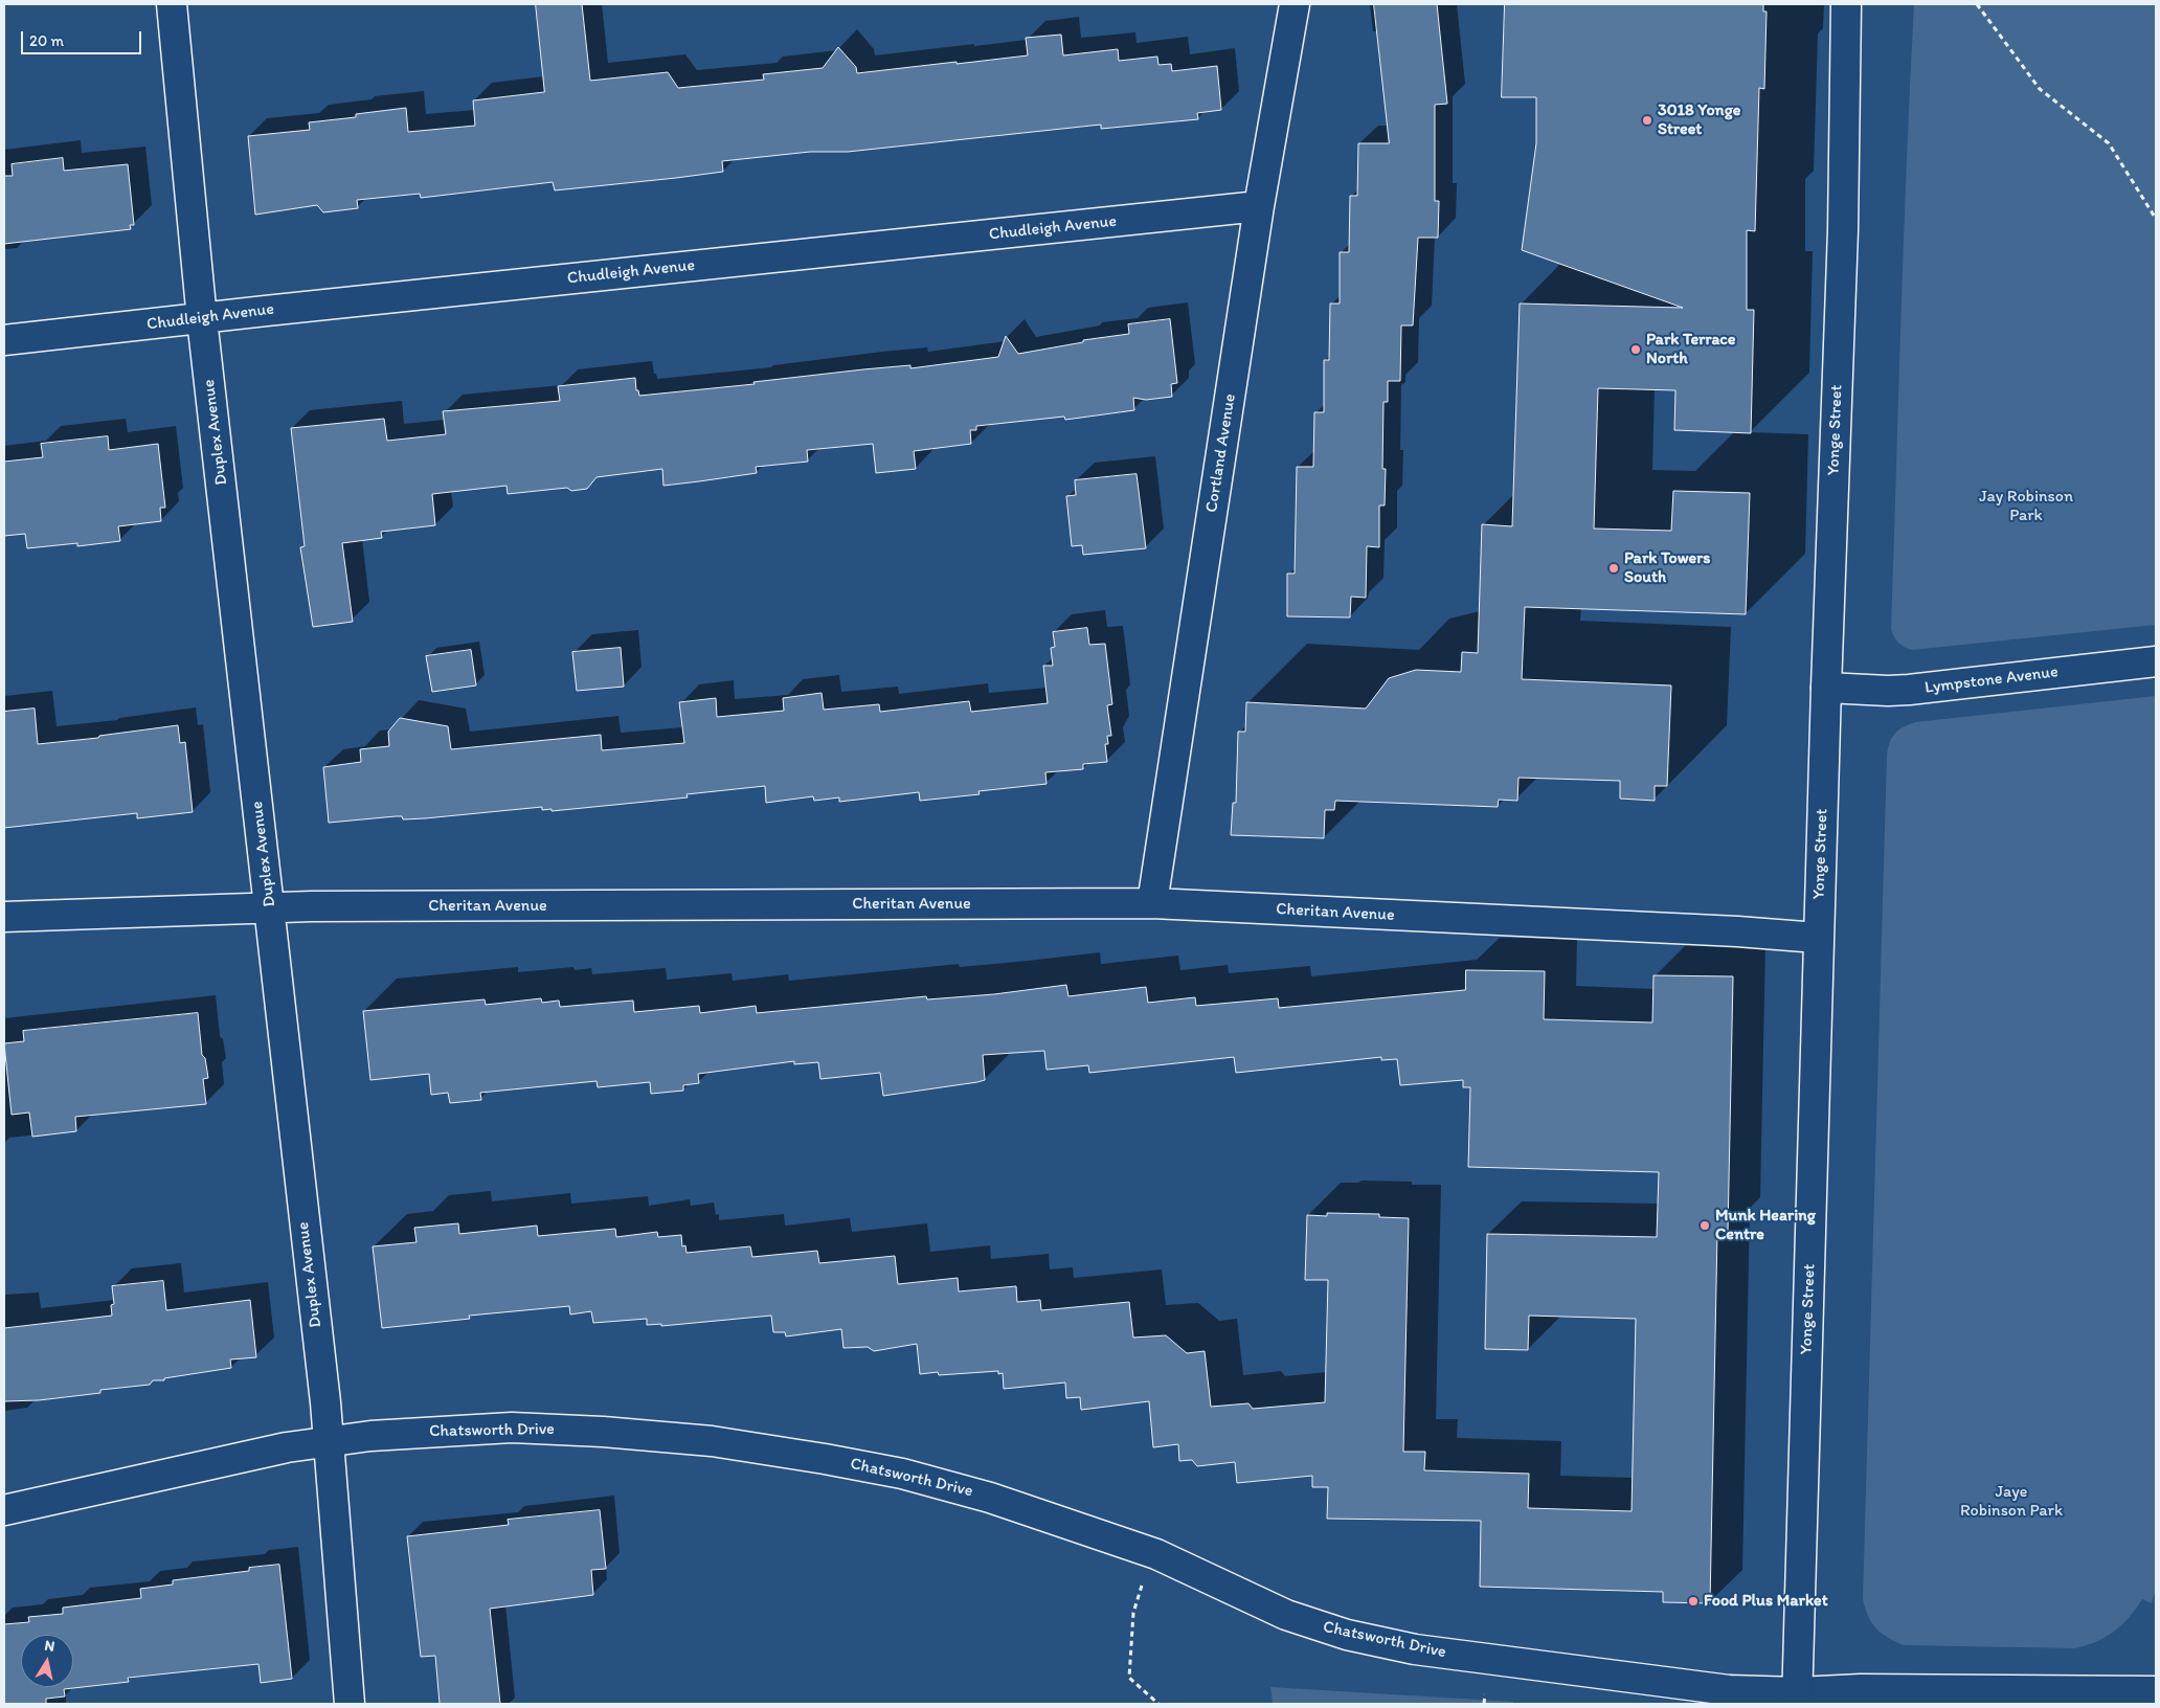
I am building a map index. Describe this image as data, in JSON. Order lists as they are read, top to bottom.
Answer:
{
  "streets": {
    "street": [
      "Chudleigh Avenue",
      "Yonge Street",
      "Duplex Avenue",
      "Cortland Avenue",
      "Lympstone Avenue",
      "Cheritan Avenue",
      "Chatsworth Drive"
    ]
  },
  "crossings": [
    ["Chudleigh Avenue", "Duplex Avenue"],
    ["Chudleigh Avenue", "Cortland Avenue"],
    ["Yonge Street", "Lympstone Avenue"],
    ["Yonge Street", "Cheritan Avenue"],
    ["Yonge Street", "Chatsworth Drive"],
    ["Duplex Avenue", "Cheritan Avenue"],
    ["Duplex Avenue", "Chatsworth Drive"],
    ["Cortland Avenue", "Cheritan Avenue"]
  ],
  "parks": ["Jay Robinson Park", "Jaye Robinson Park"],
  "places": [
    "3018 Yonge Street",
    "Park Terrace North",
    "Park Towers South",
    "Munk Hearing Centre",
    "Food Plus Market"
  ],
  "scale_bar": "20 m",
  "north": "top"
}
